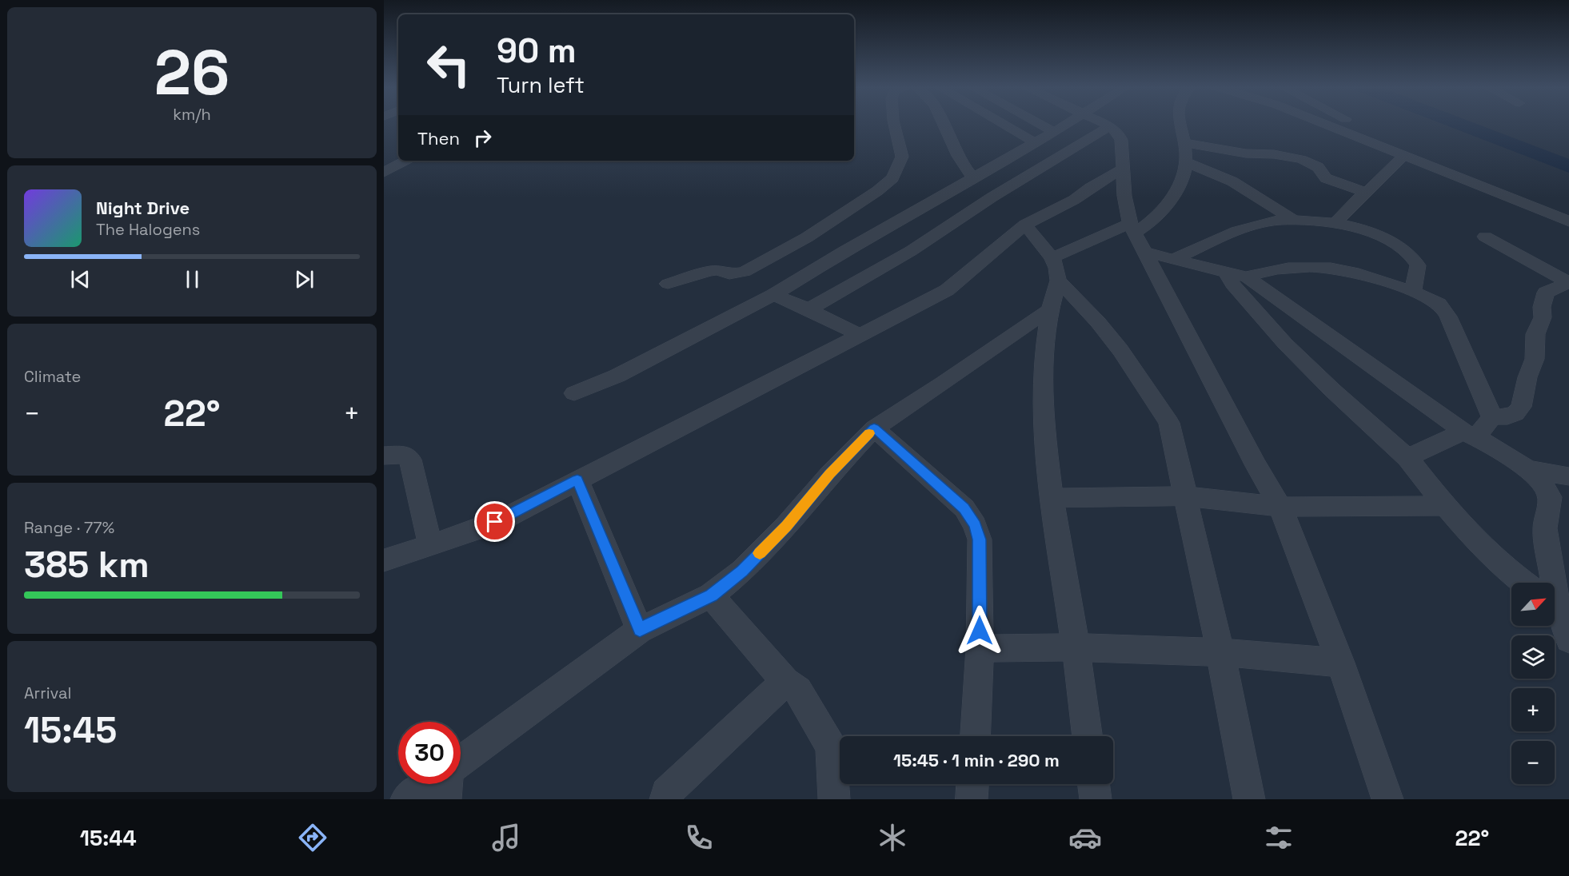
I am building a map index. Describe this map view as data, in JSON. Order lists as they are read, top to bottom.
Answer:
{
  "north": "top right",
  "page": {
    "tile": [
      ["26", "km/h"],
      "Climate",
      ["Range · 77%", "385 km"],
      ["Arrival", "15:45"]
    ],
    "turn": ["90 m", "Turn left"],
    "then": "Then",
    "song": ["Night Drive", "The Halogens"],
    "heat": ["−", "22°", "+"],
    "map_buttons": ["+", "−"],
    "limit": "30",
    "trip": "15:45 · 1 min · 290 m",
    "tabs": ["15:44", "22°"]
  }
}
